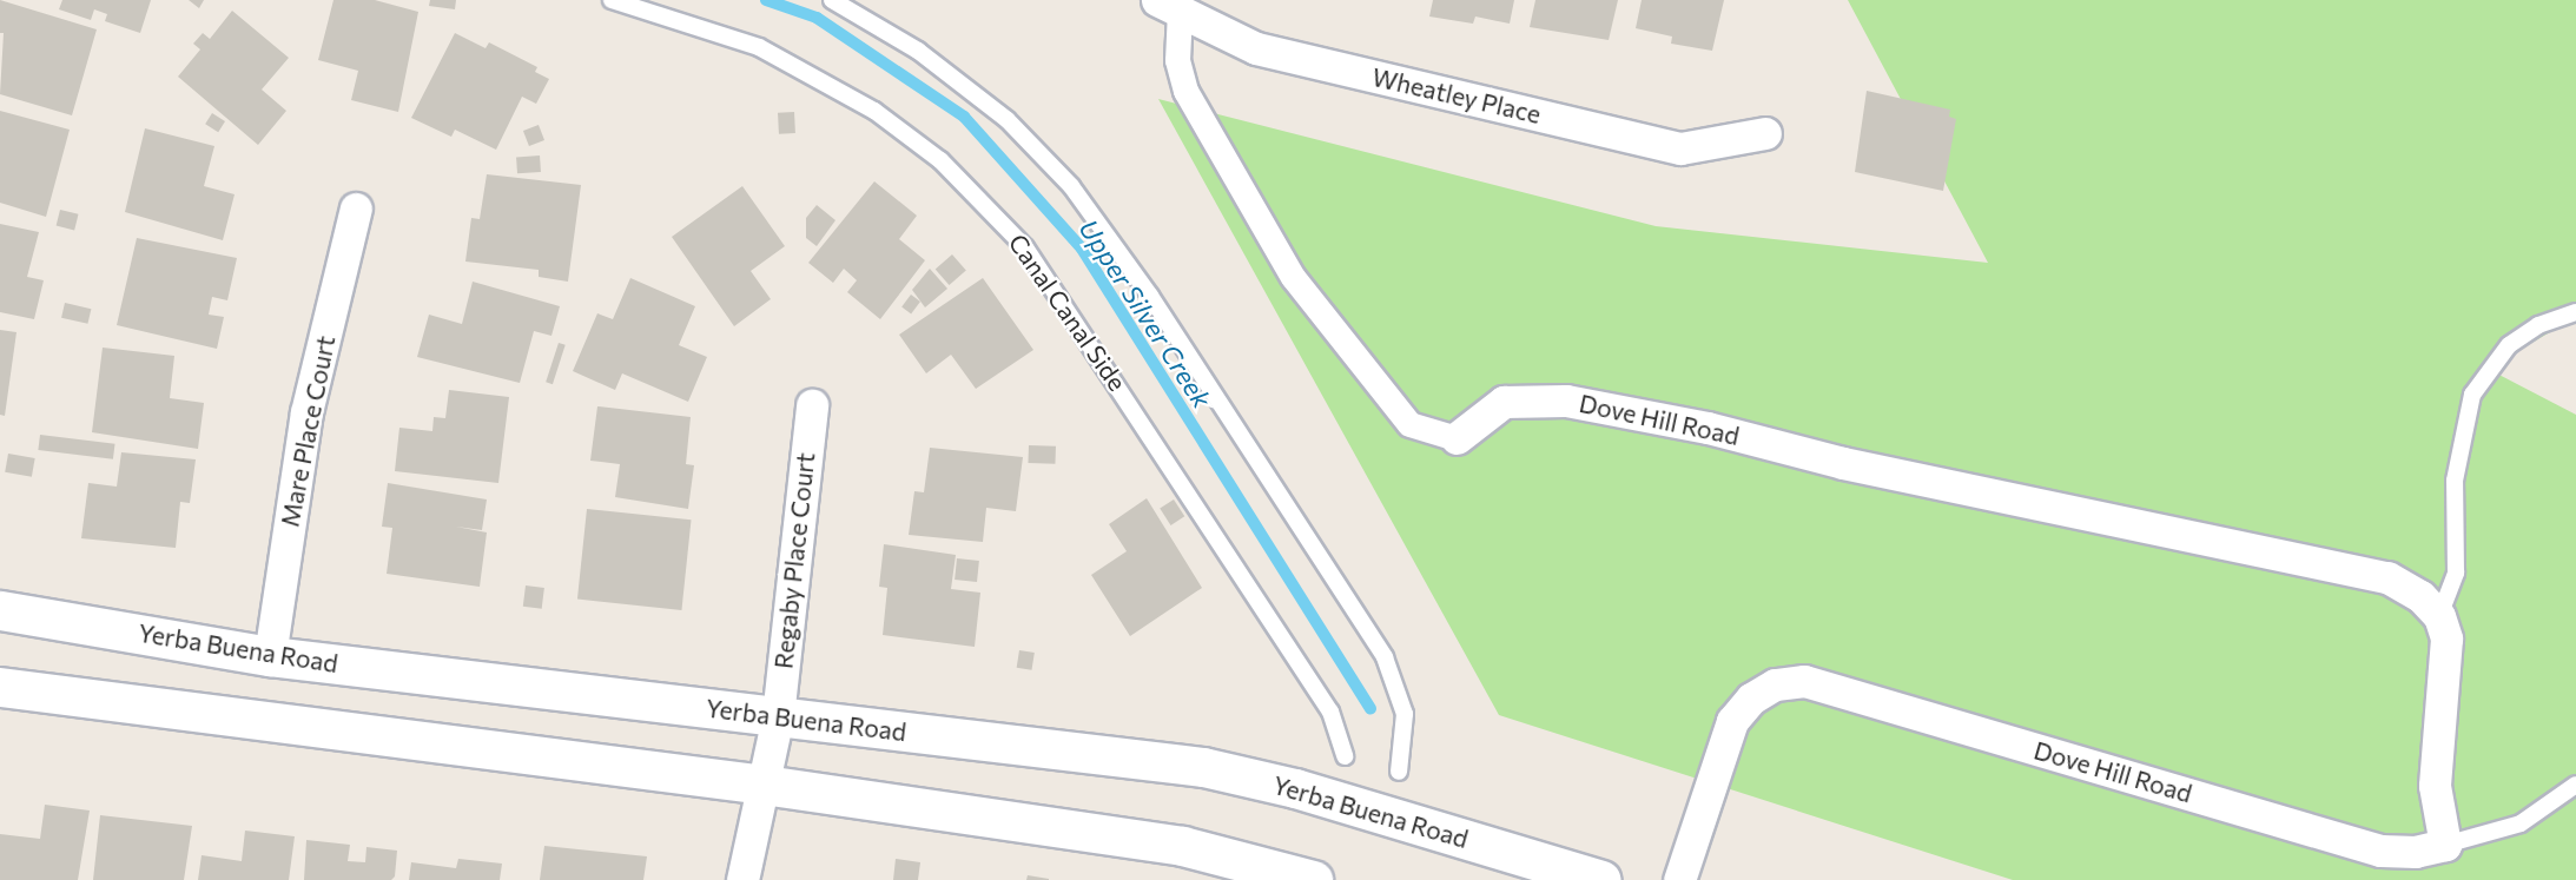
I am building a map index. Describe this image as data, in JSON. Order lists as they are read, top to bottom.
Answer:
{
  "streets": {
    "main road": ["Yerba Buena Road"],
    "street": [
      "Wheatley Place",
      "Dove Hill Road",
      "Mare Place Court",
      "Regaby Place Court"
    ],
    "lane": ["Canal Canal Side"]
  },
  "crossings": [
    ["Mare Place Court", "Yerba Buena Road"],
    ["Regaby Place Court", "Yerba Buena Road"]
  ],
  "water": ["Upper Silver Creek"]
}
